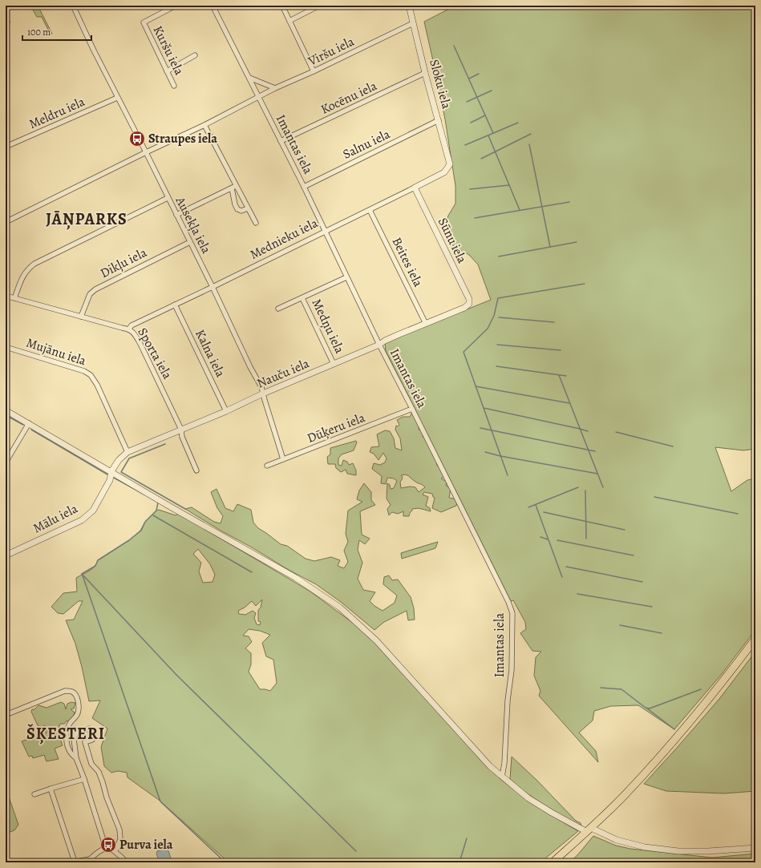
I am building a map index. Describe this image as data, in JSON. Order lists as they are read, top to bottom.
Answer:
{
  "streets": {
    "street": [
      "Kuršu iela",
      "Viršu iela",
      "Sloku iela",
      "Kocēnu iela",
      "Meldru iela",
      "Imantas iela",
      "Salnu iela",
      "Ausekļa iela",
      "Mednieku iela",
      "Sūnu iela",
      "Beites iela",
      "Dikļu iela",
      "Medņu iela",
      "Mujānu iela",
      "Sporta iela",
      "Kalna iela",
      "Nauču iela",
      "Dūķeru iela",
      "Mālu iela"
    ]
  },
  "crossings": [
    ["Viršu iela", "Sloku iela"],
    ["Viršu iela", "Imantas iela"],
    ["Sloku iela", "Kocēnu iela"],
    ["Sloku iela", "Salnu iela"],
    ["Sloku iela", "Mednieku iela"],
    ["Kocēnu iela", "Imantas iela"],
    ["Meldru iela", "Ausekļa iela"],
    ["Imantas iela", "Salnu iela"],
    ["Imantas iela", "Mednieku iela"],
    ["Imantas iela", "Nauču iela"],
    ["Imantas iela", "Dūķeru iela"],
    ["Ausekļa iela", "Mednieku iela"],
    ["Ausekļa iela", "Dikļu iela"],
    ["Ausekļa iela", "Nauču iela"],
    ["Ausekļa iela", "Dūķeru iela"],
    ["Mednieku iela", "Sūnu iela"],
    ["Mednieku iela", "Beites iela"],
    ["Mednieku iela", "Sporta iela"],
    ["Mednieku iela", "Kalna iela"],
    ["Sūnu iela", "Nauču iela"],
    ["Beites iela", "Nauču iela"],
    ["Dikļu iela", "Sporta iela"],
    ["Medņu iela", "Nauču iela"],
    ["Mujānu iela", "Nauču iela"],
    ["Sporta iela", "Nauču iela"],
    ["Kalna iela", "Nauču iela"],
    ["Nauču iela", "Mālu iela"]
  ],
  "districts": ["JĀŅPARKS", "ŠĶESTERI"],
  "places": {
    "bus stop": ["Straupes iela", "Purva iela"]
  },
  "scale_bar": "100 m"
}
